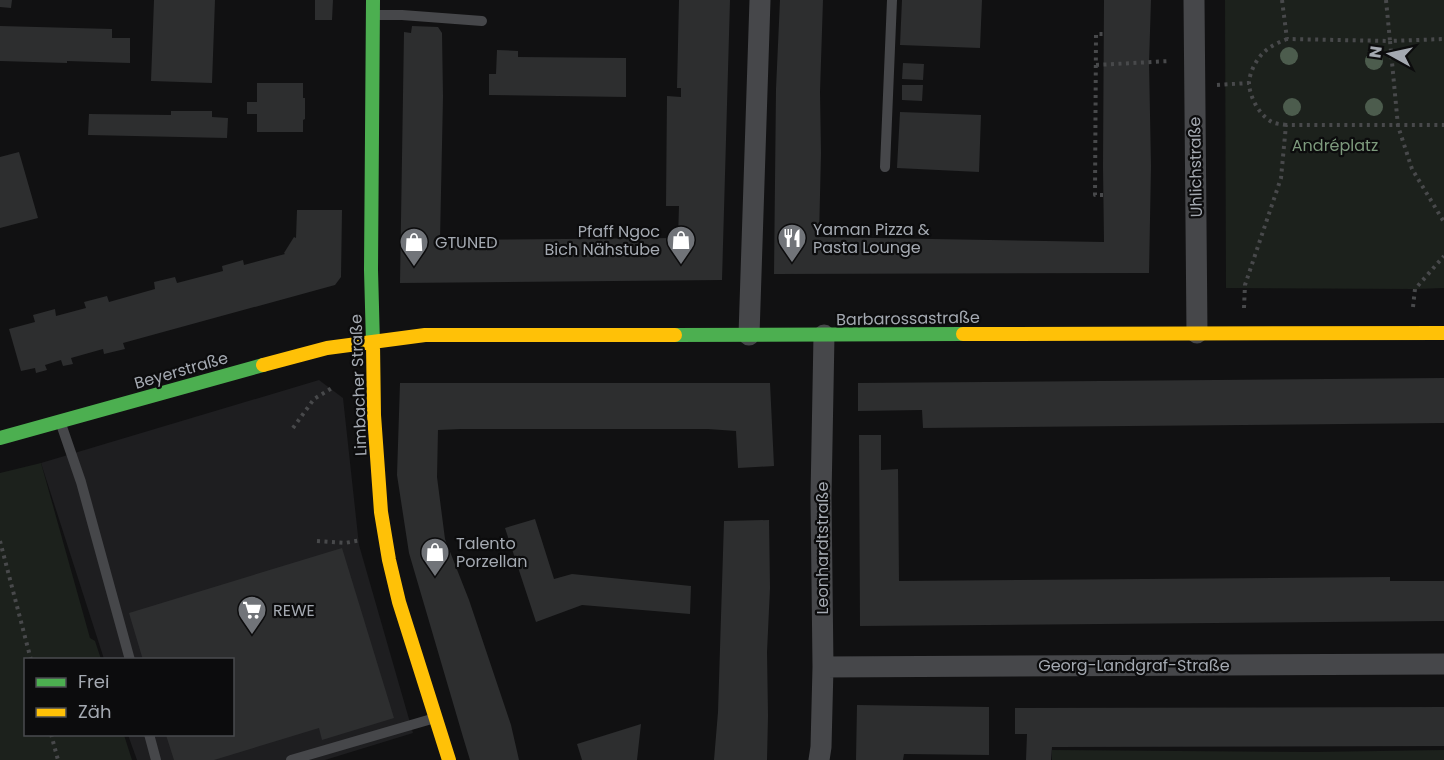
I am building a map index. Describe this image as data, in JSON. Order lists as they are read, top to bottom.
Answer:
{
  "streets": {
    "street": [
      "Uhlichstraße",
      "Barbarossastraße",
      "Beyerstraße",
      "Limbacher Straße",
      "Leonhardtstraße",
      "Georg-Landgraf-Straße"
    ]
  },
  "crossings": [
    ["Uhlichstraße", "Barbarossastraße"],
    ["Barbarossastraße", "Beyerstraße"],
    ["Barbarossastraße", "Limbacher Straße"],
    ["Barbarossastraße", "Leonhardtstraße"],
    ["Beyerstraße", "Limbacher Straße"],
    ["Leonhardtstraße", "Georg-Landgraf-Straße"]
  ],
  "parks": ["Andréplatz"],
  "places": {
    "restaurant": ["Yaman Pizza & Pasta Lounge"],
    "shop": ["Pfaff Ngoc Bich Nähstube", "GTUNED", "Talento Porzellan"],
    "supermarket": ["REWE"]
  },
  "legend": ["Frei", "Zäh"],
  "north": "left"
}
